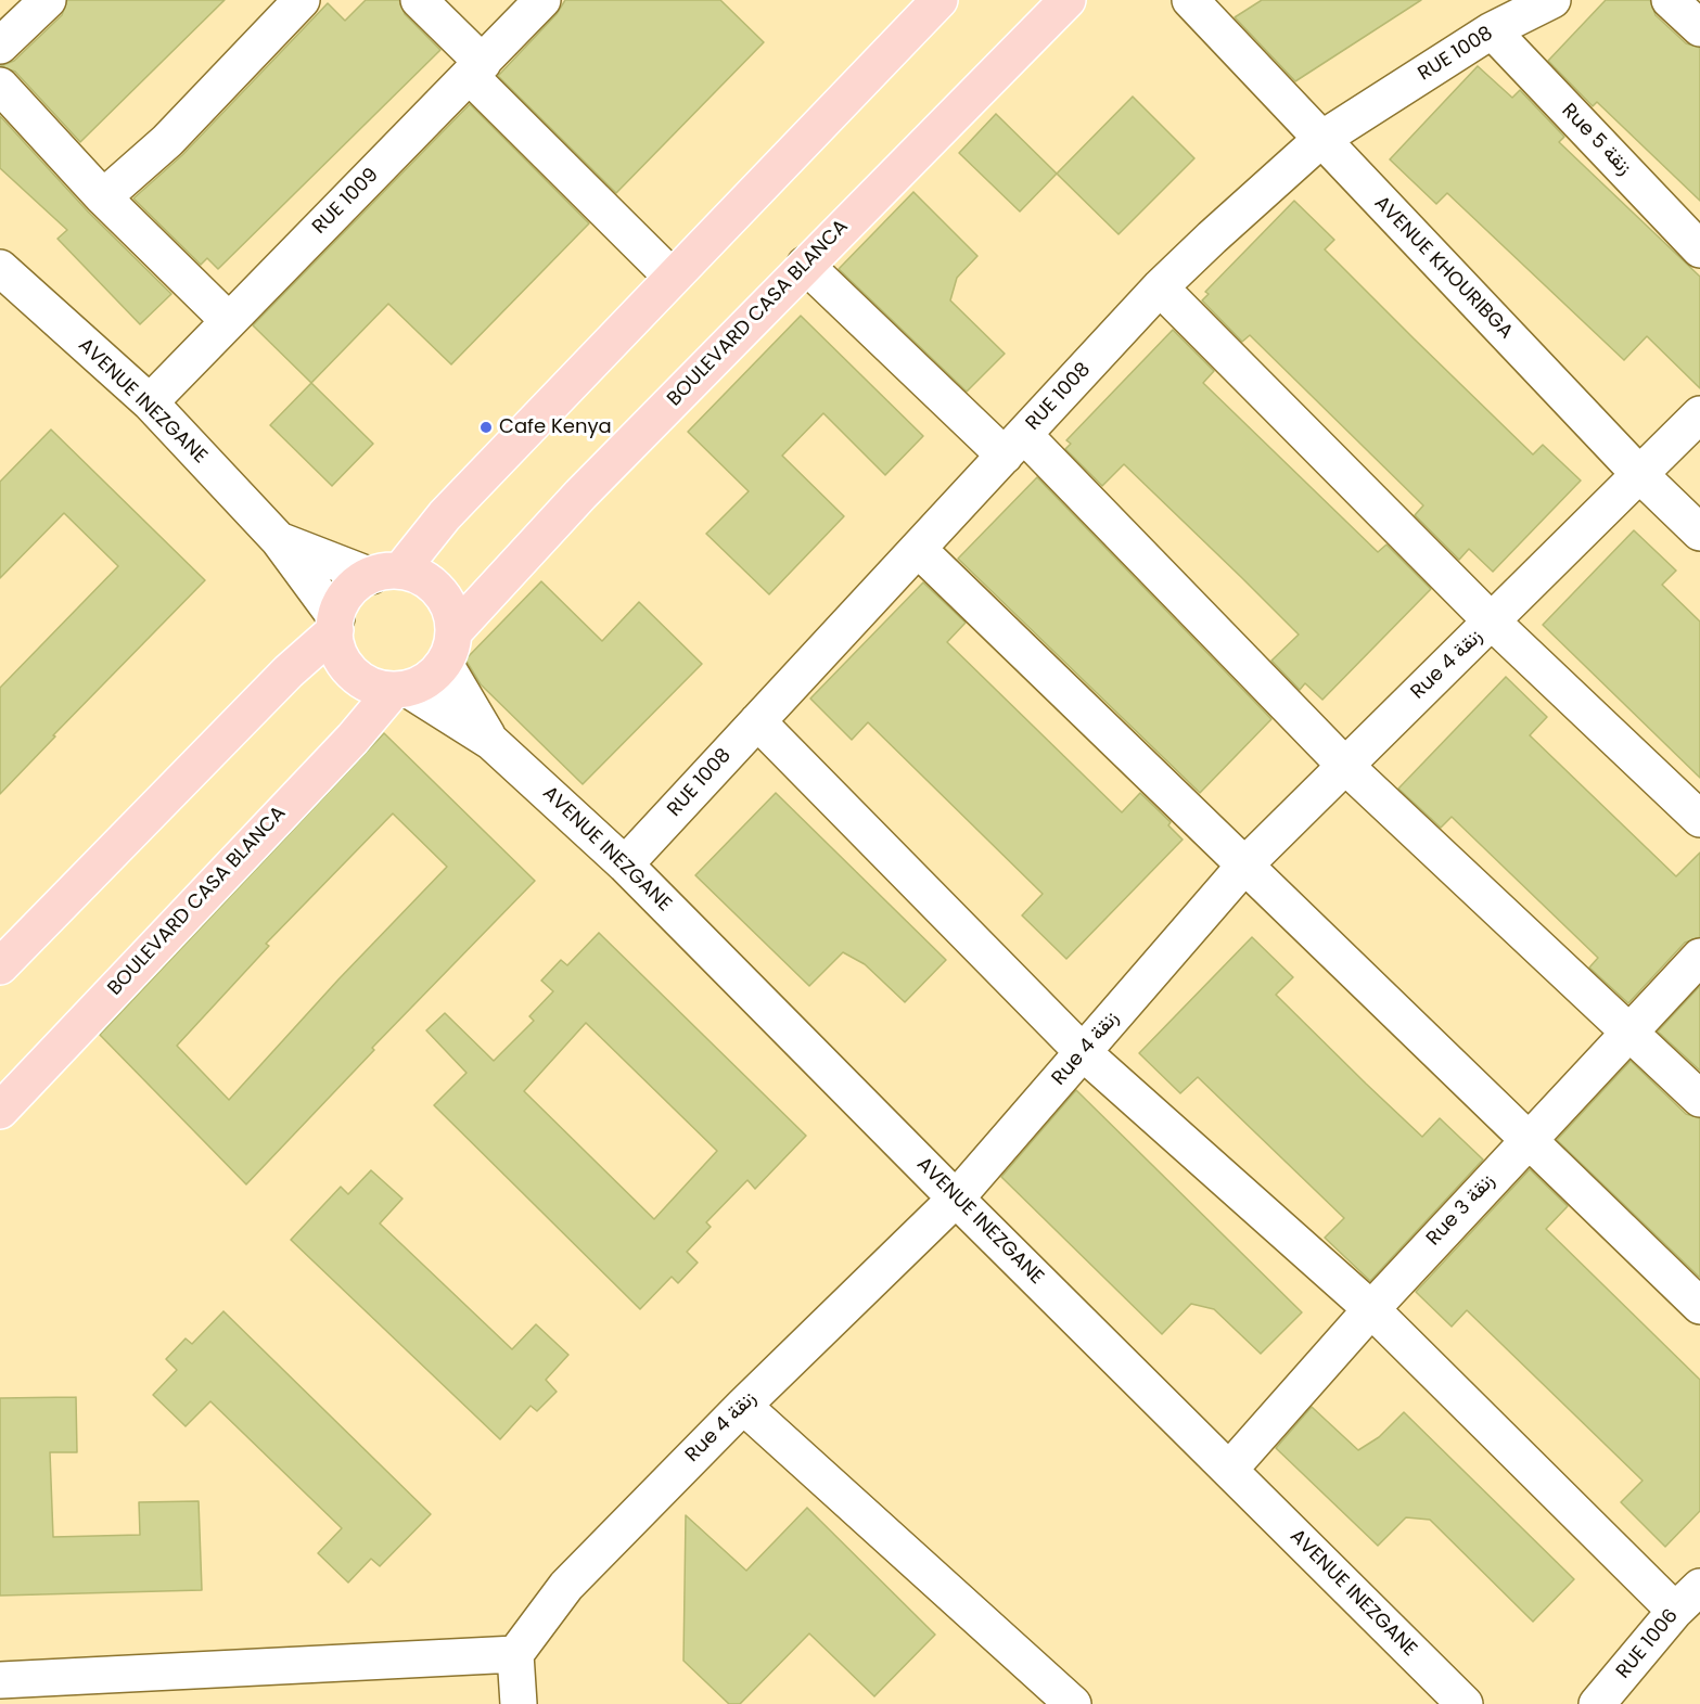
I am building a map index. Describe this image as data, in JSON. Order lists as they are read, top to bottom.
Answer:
{
  "streets": {
    "main road": ["BOULEVARD CASA BLANCA"],
    "street": [
      "RUE 1008",
      "Rue 5 زنقة",
      "RUE 1009",
      "AVENUE KHOURIBGA",
      "AVENUE INEZGANE",
      "Rue 4 زنقة",
      "Rue 3 زنقة",
      "RUE 1006"
    ]
  },
  "crossings": [
    ["RUE 1008", "Rue 5 زنقة"],
    ["RUE 1008", "AVENUE KHOURIBGA"],
    ["RUE 1008", "AVENUE INEZGANE"],
    ["RUE 1009", "AVENUE INEZGANE"],
    ["AVENUE KHOURIBGA", "Rue 4 زنقة"],
    ["BOULEVARD CASA BLANCA", "AVENUE INEZGANE"],
    ["AVENUE INEZGANE", "Rue 4 زنقة"],
    ["AVENUE INEZGANE", "Rue 3 زنقة"]
  ],
  "places": ["Cafe Kenya"]
}
